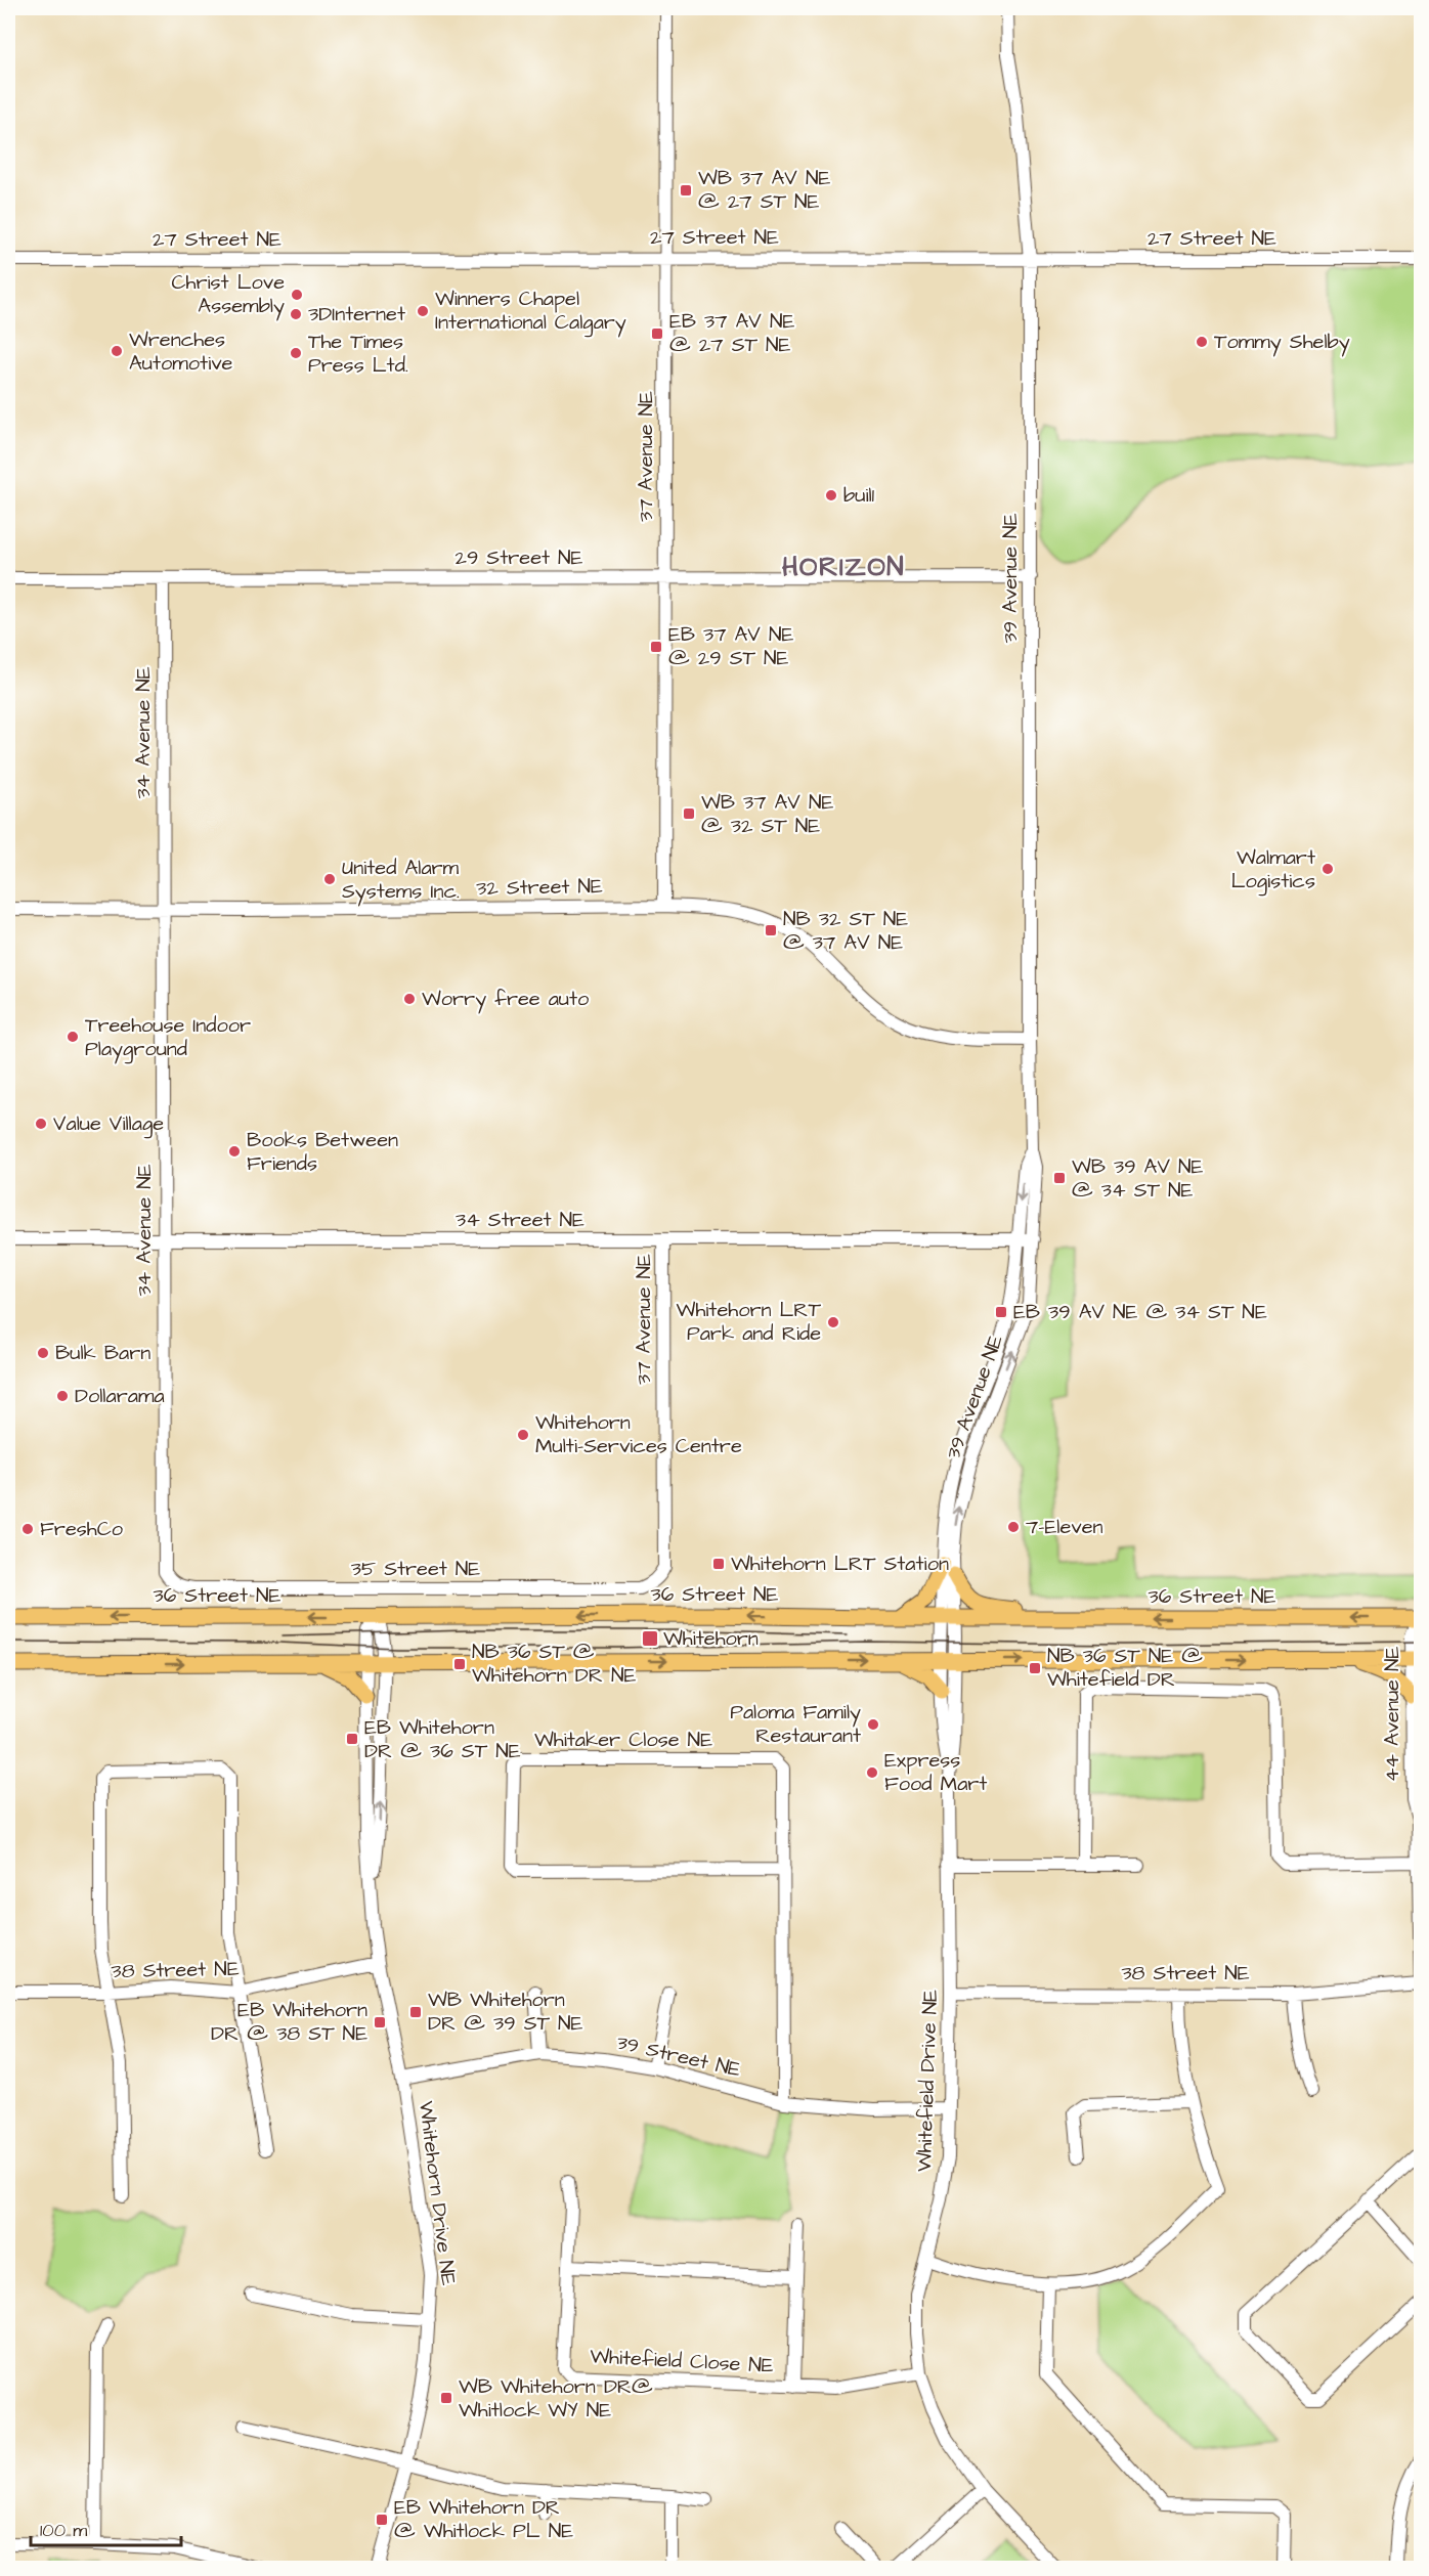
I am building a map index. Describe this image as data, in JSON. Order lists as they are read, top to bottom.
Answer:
{
  "streets": {
    "main road": ["36 Street NE"],
    "street": [
      "27 Street NE",
      "37 Avenue NE",
      "29 Street NE",
      "39 Avenue NE",
      "34 Avenue NE",
      "32 Street NE",
      "34 Street NE",
      "35 Street NE",
      "44 Avenue NE",
      "Whitaker Close NE",
      "38 Street NE",
      "39 Street NE",
      "Whitefield Drive NE",
      "Whitehorn Drive NE",
      "Whitefield Close NE"
    ]
  },
  "crossings": [
    ["27 Street NE", "37 Avenue NE"],
    ["27 Street NE", "39 Avenue NE"],
    ["37 Avenue NE", "29 Street NE"],
    ["37 Avenue NE", "32 Street NE"],
    ["37 Avenue NE", "34 Street NE"],
    ["37 Avenue NE", "35 Street NE"],
    ["29 Street NE", "39 Avenue NE"],
    ["29 Street NE", "34 Avenue NE"],
    ["39 Avenue NE", "32 Street NE"],
    ["39 Avenue NE", "34 Street NE"],
    ["39 Avenue NE", "36 Street NE"],
    ["39 Avenue NE", "Whitefield Drive NE"],
    ["34 Avenue NE", "32 Street NE"],
    ["34 Avenue NE", "34 Street NE"],
    ["34 Avenue NE", "35 Street NE"],
    ["36 Street NE", "44 Avenue NE"],
    ["36 Street NE", "Whitehorn Drive NE"],
    ["44 Avenue NE", "38 Street NE"],
    ["Whitaker Close NE", "39 Street NE"],
    ["38 Street NE", "Whitefield Drive NE"],
    ["38 Street NE", "Whitehorn Drive NE"],
    ["39 Street NE", "Whitefield Drive NE"],
    ["39 Street NE", "Whitehorn Drive NE"],
    ["Whitefield Drive NE", "Whitefield Close NE"]
  ],
  "districts": ["HORIZON"],
  "places": {
    "transit": [
      "WB 37 AV NE @ 27 ST NE",
      "EB 37 AV NE @ 27 ST NE",
      "EB 37 AV NE @ 29 ST NE",
      "WB 37 AV NE @ 32 ST NE",
      "NB 32 ST NE @ 37 AV NE",
      "WB 39 AV NE @ 34 ST NE",
      "EB 39 AV NE @ 34 ST NE",
      "Whitehorn LRT Station",
      "Whitehorn",
      "NB 36 ST @ Whitehorn DR NE",
      "NB 36 ST NE @ Whitefield DR",
      "EB Whitehorn DR @ 36 ST NE",
      "WB Whitehorn DR @ 39 ST NE",
      "EB Whitehorn DR @ 38 ST NE",
      "WB Whitehorn DR@ Whitlock WY NE",
      "EB Whitehorn DR @ Whitlock PL NE"
    ],
    "other": [
      "Christ Love Assembly",
      "Winners Chapel International Calgary",
      "3DInternet",
      "Tommy Shelby",
      "Wrenches Automotive",
      "The Times Press Ltd.",
      "buil1",
      "Walmart Logistics",
      "United Alarm Systems Inc.",
      "Worry free auto",
      "Treehouse Indoor Playground",
      "Value Village",
      "Books Between Friends",
      "Whitehorn LRT Park and Ride",
      "Bulk Barn",
      "Dollarama",
      "Whitehorn Multi-Services Centre",
      "7-Eleven",
      "FreshCo",
      "Paloma Family Restaurant",
      "Express Food Mart"
    ]
  },
  "scale_bar": "100 m"
}
